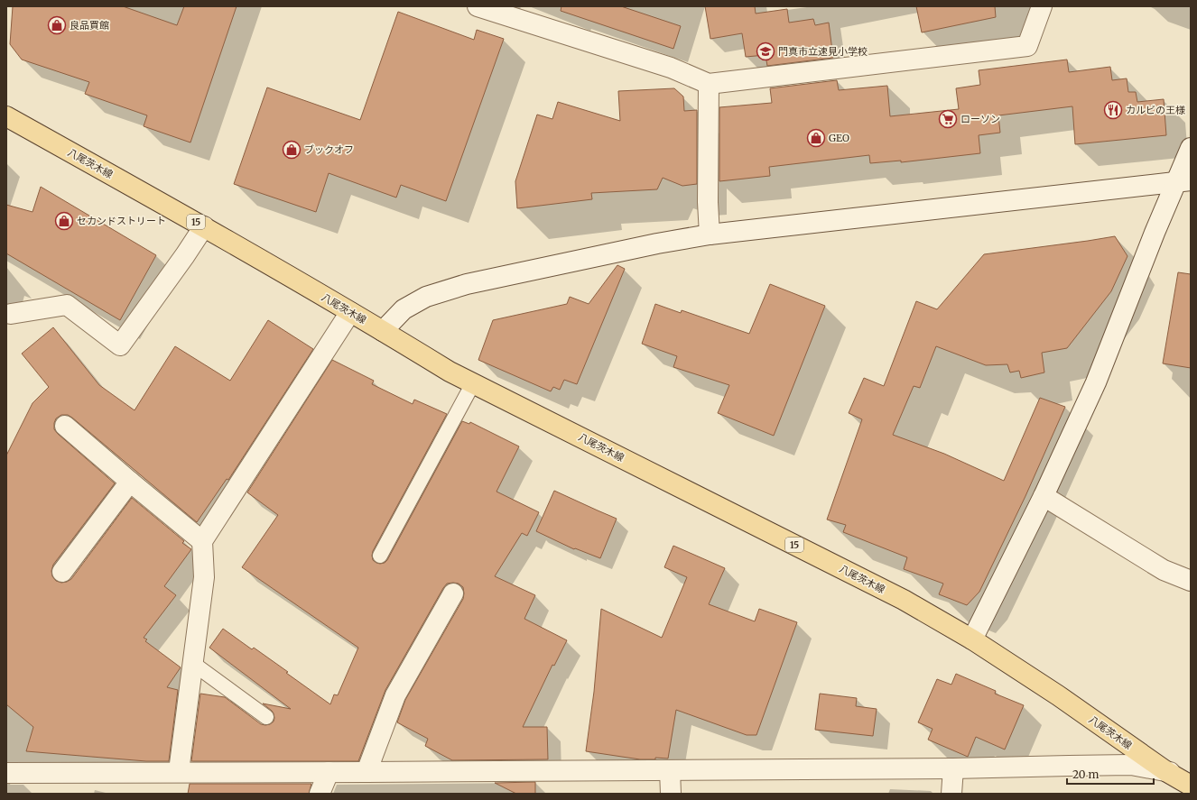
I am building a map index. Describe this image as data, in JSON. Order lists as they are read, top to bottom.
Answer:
{
  "streets": {
    "main road": ["八尾茨木線", "15"]
  },
  "places": {
    "shop": [
      "良品買館",
      "GEO",
      "ブックオフ",
      "セカンドストリート"
    ],
    "school or university": ["門真市立速見小学校"],
    "restaurant": ["カルビの王様"],
    "supermarket": ["ローソン"]
  },
  "scale_bar": "20 m"
}
